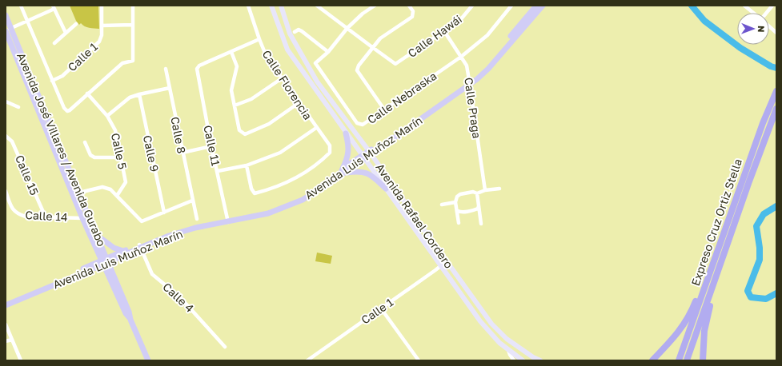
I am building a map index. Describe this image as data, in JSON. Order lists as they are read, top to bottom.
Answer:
{
  "streets": {
    "highway": ["Expreso Cruz Ortiz Stella"],
    "main road": ["Avenida José Villares / Avenida Gurabo", "Avenida Luis Muñoz Marín", "Avenida Rafael Cordero"],
    "street": [
      "Calle Hawái",
      "Calle 1",
      "Calle Florencia",
      "Calle Nebraska",
      "Calle Praga",
      "Calle 8",
      "Calle 11",
      "Calle 5",
      "Calle 9",
      "Calle 15",
      "Calle 14",
      "Calle 4"
    ]
  },
  "crossings": [
    ["Calle Hawái", "Calle Praga"],
    ["Calle 1", "Avenida Rafael Cordero"],
    ["Calle Nebraska", "Calle Praga"],
    ["Calle Praga", "Avenida Luis Muñoz Marín"],
    ["Calle 11", "Avenida Luis Muñoz Marín"],
    ["Avenida José Villares / Avenida Gurabo", "Avenida Luis Muñoz Marín"],
    ["Avenida José Villares / Avenida Gurabo", "Calle 14"],
    ["Avenida Luis Muñoz Marín", "Avenida Rafael Cordero"],
    ["Avenida Luis Muñoz Marín", "Calle 4"],
    ["Calle 15", "Calle 14"]
  ],
  "north": "right"
}
